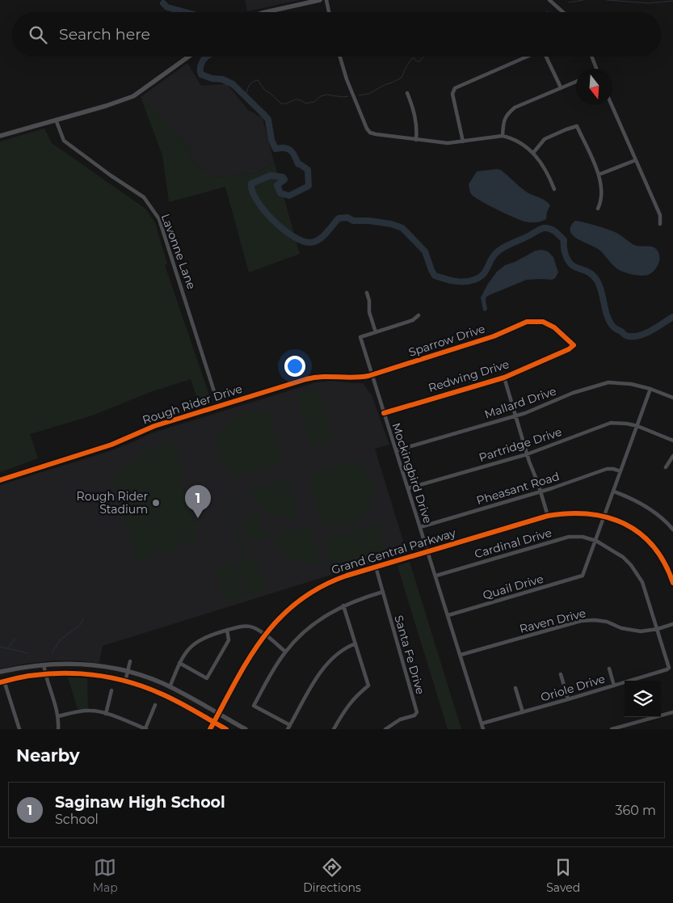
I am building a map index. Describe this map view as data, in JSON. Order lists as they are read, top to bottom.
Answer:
{
  "streets": {
    "street": [
      "Lavonne Lane",
      "Sparrow Drive",
      "Redwing Drive",
      "Mallard Drive",
      "Rough Rider Drive",
      "Partridge Drive",
      "Mockingbird Drive",
      "Pheasant Road",
      "Cardinal Drive",
      "Grand Central Parkway",
      "Quail Drive",
      "Raven Drive",
      "Santa Fe Drive",
      "Oriole Drive"
    ]
  },
  "crossings": [
    ["Lavonne Lane", "Rough Rider Drive"],
    ["Sparrow Drive", "Redwing Drive"],
    ["Sparrow Drive", "Rough Rider Drive"],
    ["Sparrow Drive", "Mockingbird Drive"],
    ["Redwing Drive", "Mockingbird Drive"],
    ["Mallard Drive", "Mockingbird Drive"],
    ["Rough Rider Drive", "Mockingbird Drive"],
    ["Partridge Drive", "Mockingbird Drive"],
    ["Mockingbird Drive", "Pheasant Road"],
    ["Mockingbird Drive", "Cardinal Drive"],
    ["Mockingbird Drive", "Grand Central Parkway"],
    ["Mockingbird Drive", "Quail Drive"],
    ["Mockingbird Drive", "Raven Drive"],
    ["Mockingbird Drive", "Oriole Drive"],
    ["Cardinal Drive", "Quail Drive"],
    ["Cardinal Drive", "Raven Drive"],
    ["Cardinal Drive", "Oriole Drive"],
    ["Grand Central Parkway", "Santa Fe Drive"]
  ],
  "places": ["Rough Rider Stadium"],
  "north": "bottom",
  "page": {
    "search": "Search here",
    "pins": "1",
    "heading": "Nearby",
    "list": [
      {
        "mark": "1",
        "name": "Saginaw High School",
        "note": "School",
        "value": "360 m"
      }
    ],
    "nav": ["Map", "Directions", "Saved"]
  }
}
